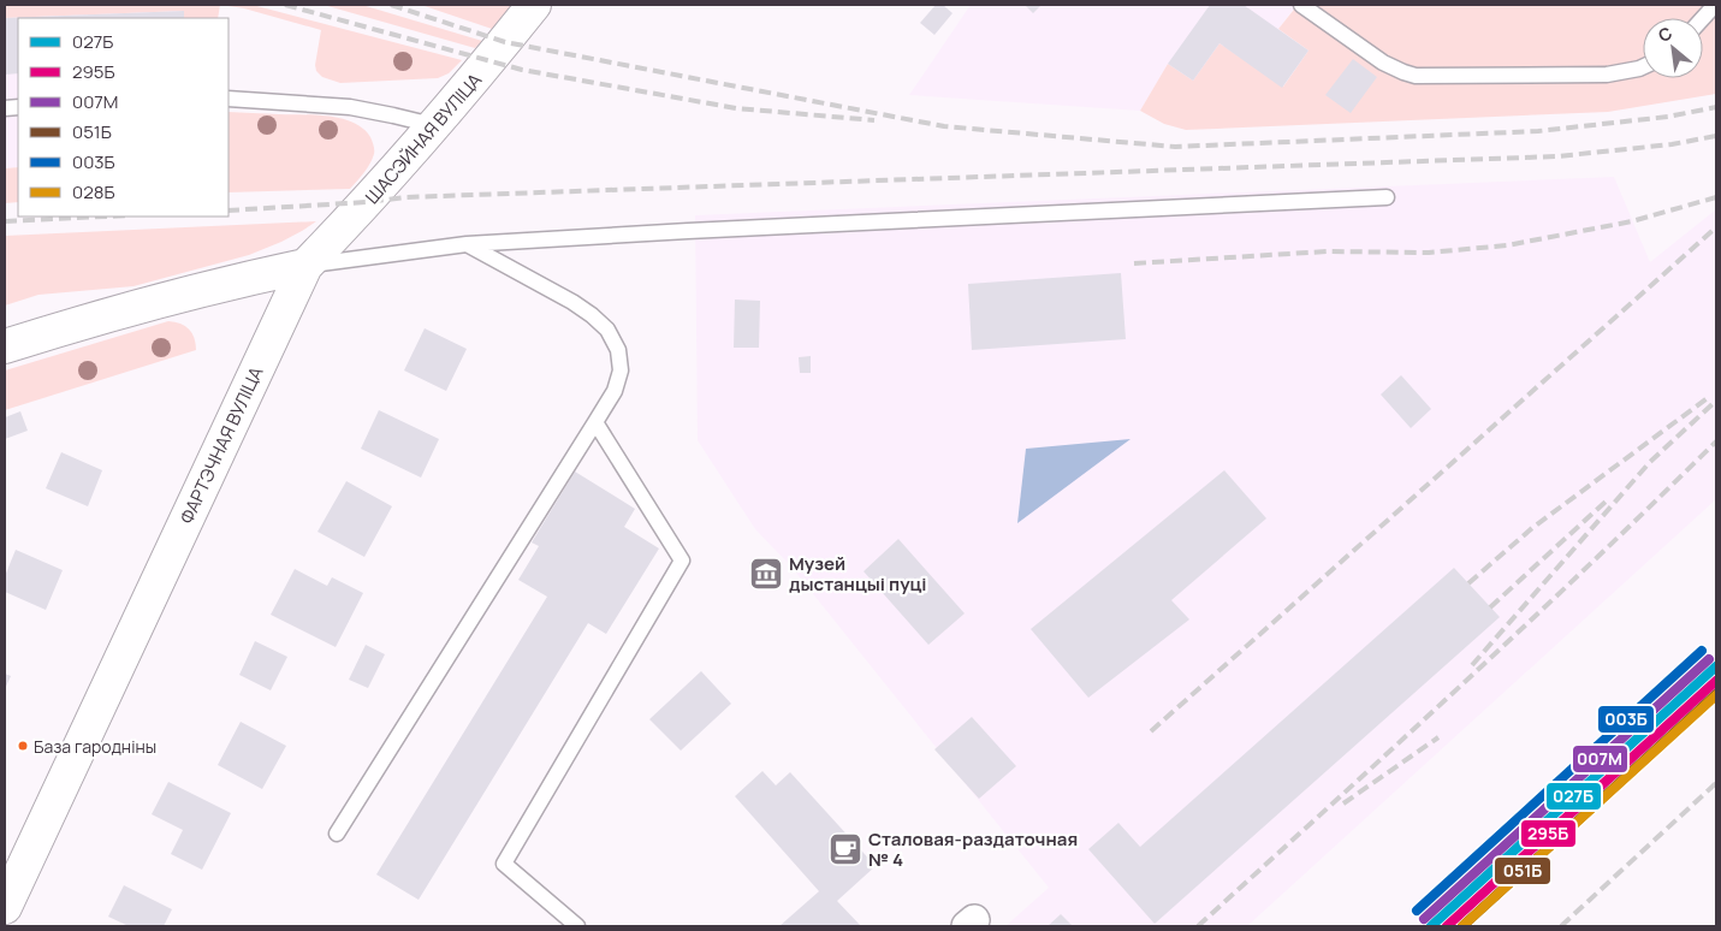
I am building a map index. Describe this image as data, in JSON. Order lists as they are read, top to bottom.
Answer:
{
  "streets": {
    "main road": ["ШАСЭЙНАЯ ВУЛІЦА", "ФАРТЭЧНАЯ ВУЛІЦА"]
  },
  "crossings": [
    ["ШАСЭЙНАЯ ВУЛІЦА", "ФАРТЭЧНАЯ ВУЛІЦА"]
  ],
  "places": {
    "museum": ["Музей дыстанцыі пуці"],
    "other": ["База гародніны"],
    "cafe": ["Сталовая-раздаточная № 4"]
  },
  "lines": [
    "transit line 003Б",
    "transit line 007М",
    "transit line 027Б",
    "transit line 295Б",
    "transit line 051Б",
    "transit line 028Б"
  ],
  "legend": [
    "027Б",
    "295Б",
    "007М",
    "051Б",
    "003Б",
    "028Б"
  ],
  "north": "top left"
}
